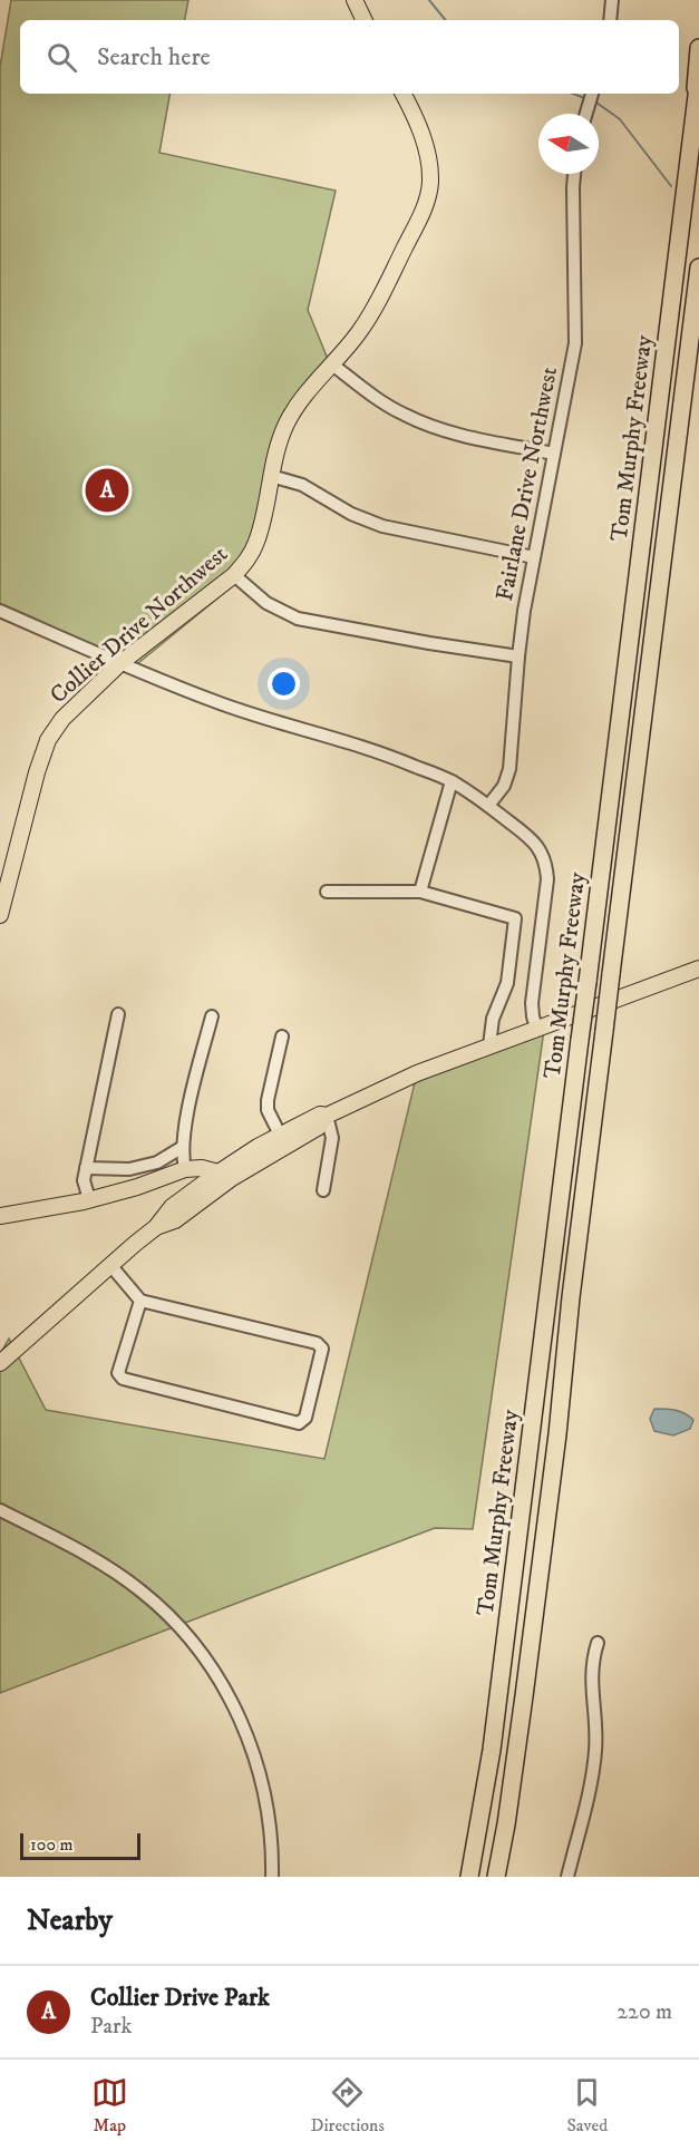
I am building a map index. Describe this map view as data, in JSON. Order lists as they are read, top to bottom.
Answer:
{
  "streets": {
    "highway": ["Tom Murphy Freeway"],
    "main road": ["Collier Drive Northwest"],
    "street": ["Fairlane Drive Northwest"]
  },
  "scale_bar": "100 m",
  "north": "left",
  "page": {
    "search": "Search here",
    "pins": "A",
    "scale": "100 m",
    "heading": "Nearby",
    "list": [
      {
        "mark": "A",
        "name": "Collier Drive Park",
        "note": "Park",
        "value": "220 m"
      }
    ],
    "nav": ["Map", "Directions", "Saved"]
  }
}
